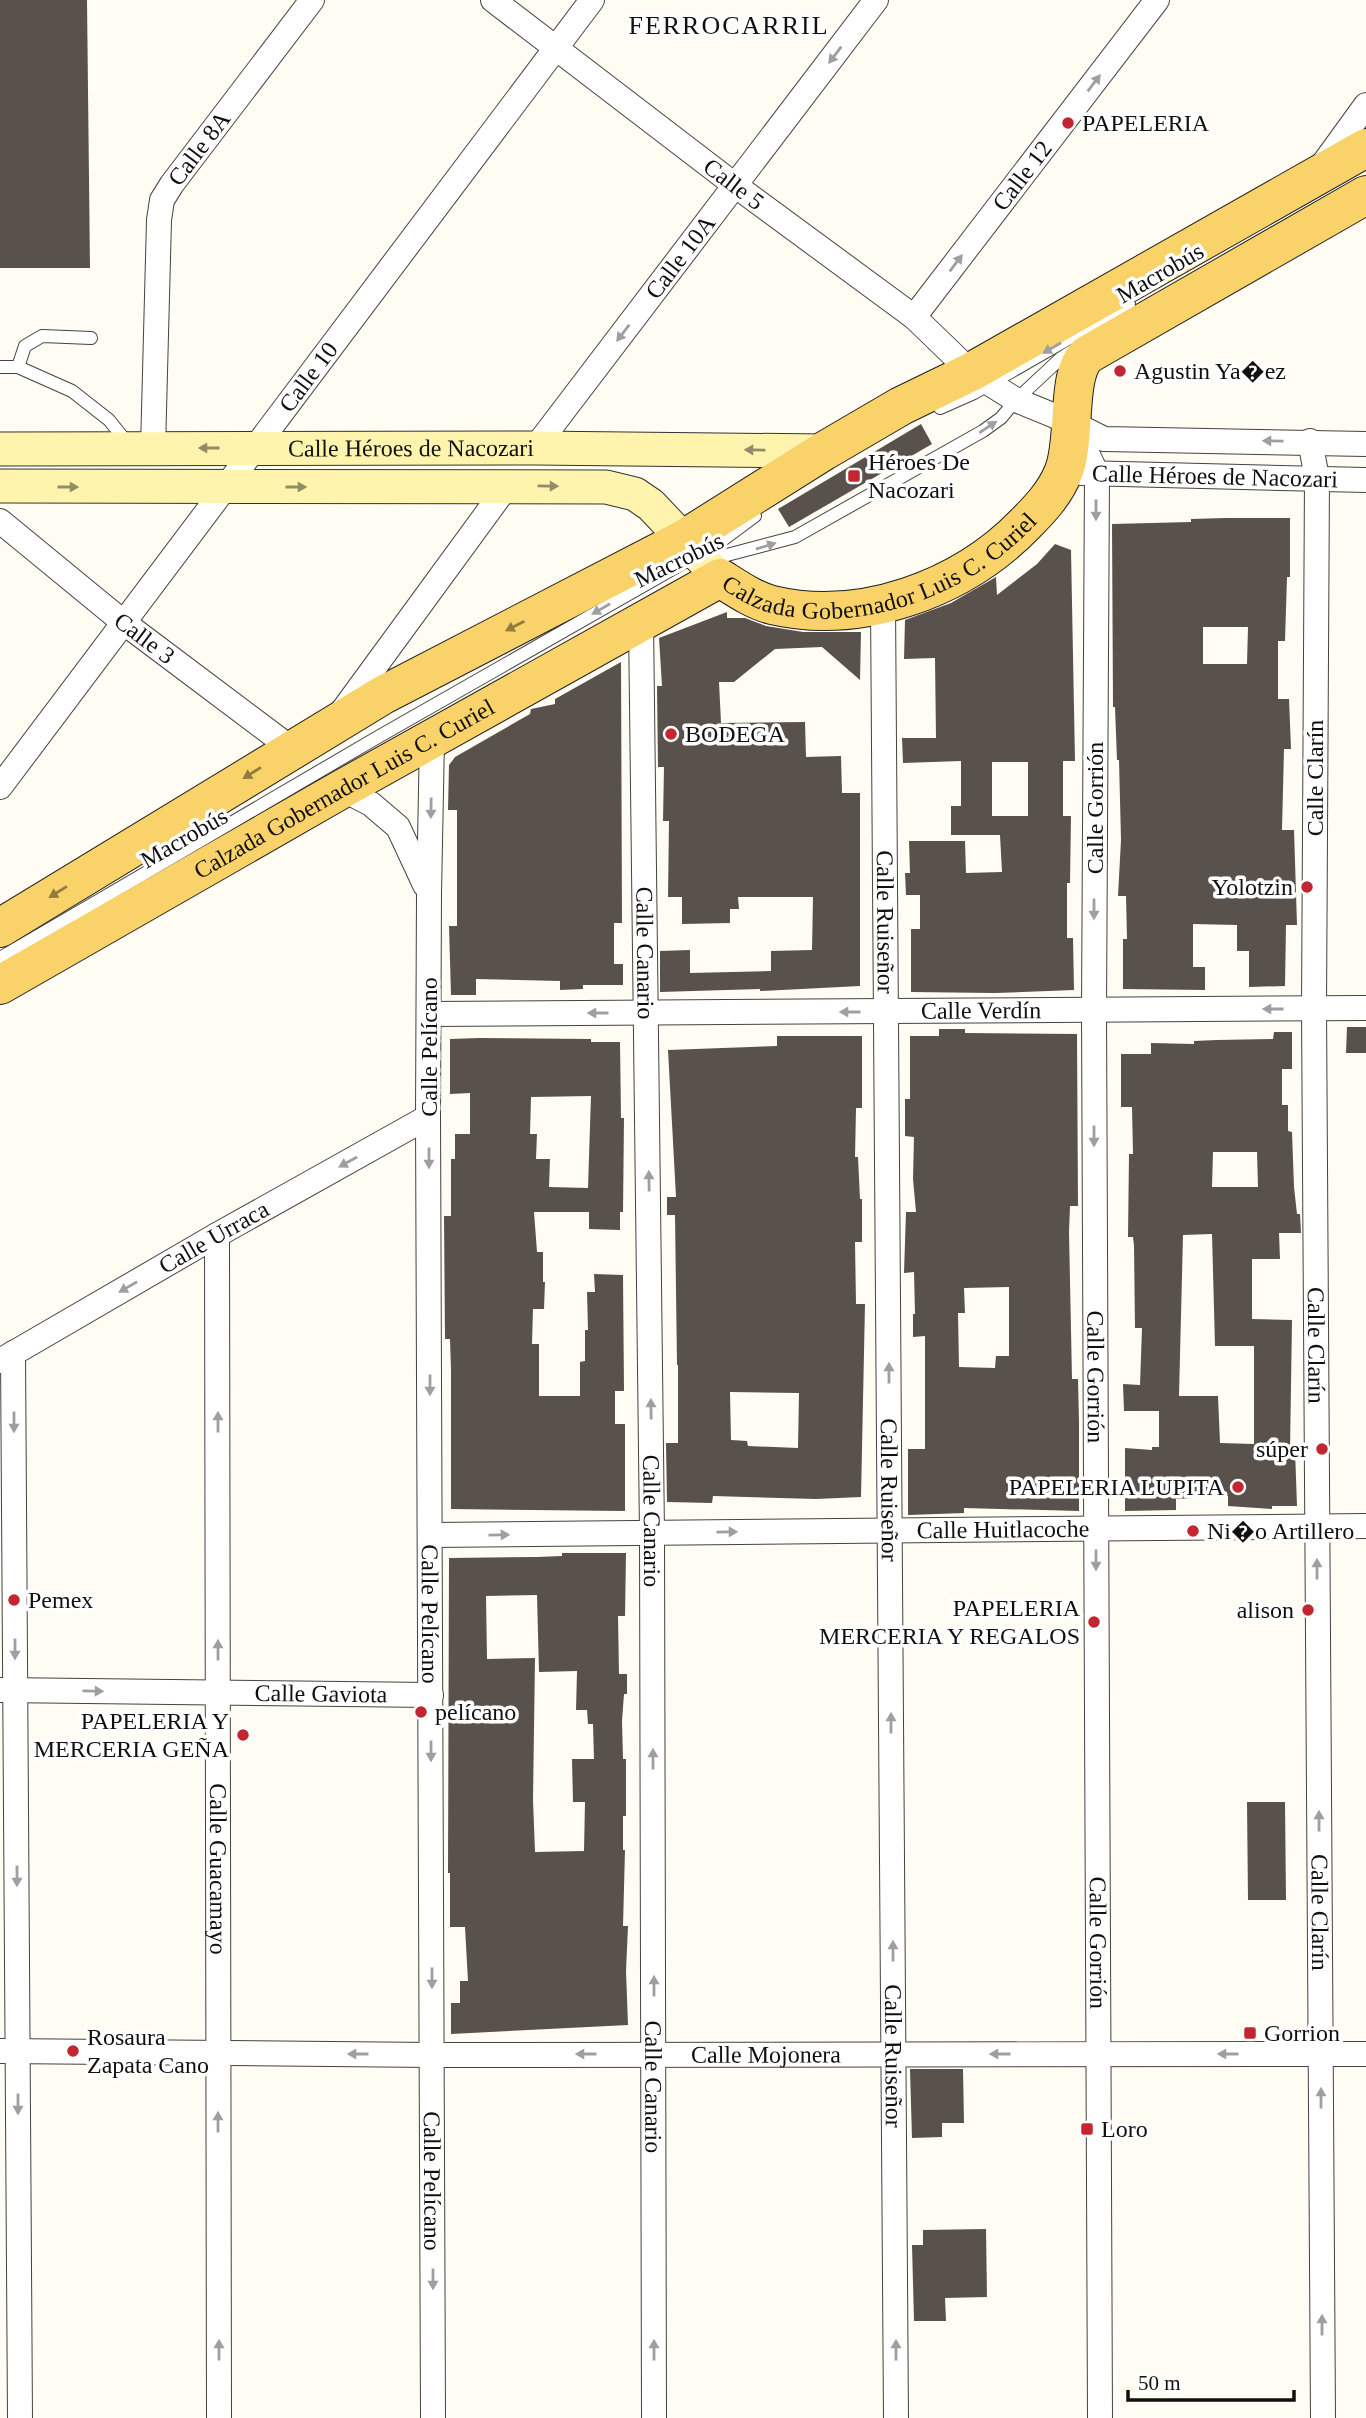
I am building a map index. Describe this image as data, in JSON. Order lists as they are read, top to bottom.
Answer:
{
  "streets": {
    "main road": ["Calle Héroes de Nacozari", "Calzada Gobernador Luis C. Curiel"],
    "street": [
      "Calle 8A",
      "Calle 12",
      "Calle 5",
      "Calle 10A",
      "Calle 10",
      "Calle 3",
      "Calle Clarín",
      "Calle Gorrión",
      "Calle Ruiseñor",
      "Calle Canario",
      "Calle Verdín",
      "Calle Pelícano",
      "Calle Urraca",
      "Calle Huitlacoche",
      "Calle Gaviota",
      "Calle Guacamayo",
      "Calle Mojonera"
    ],
    "lane": ["Macrobús"]
  },
  "crossings": [
    ["Calle 8A", "Calle Héroes de Nacozari"],
    ["Calle 12", "Calle 5"],
    ["Calle 5", "Calle 10A"],
    ["Calle 5", "Macrobús"],
    ["Calle 5", "Calle 10"],
    ["Calle 5", "Calle Héroes de Nacozari"],
    ["Calle 5", "Calzada Gobernador Luis C. Curiel"],
    ["Calle 10A", "Calle Héroes de Nacozari"],
    ["Macrobús", "Calle Héroes de Nacozari"],
    ["Macrobús", "Calzada Gobernador Luis C. Curiel"],
    ["Calle 10", "Calle Héroes de Nacozari"],
    ["Calle 10", "Calle 3"],
    ["Calle Héroes de Nacozari", "Calzada Gobernador Luis C. Curiel"],
    ["Calle Héroes de Nacozari", "Calle Clarín"],
    ["Calle Héroes de Nacozari", "Calle Gorrión"],
    ["Calzada Gobernador Luis C. Curiel", "Calle 3"],
    ["Calzada Gobernador Luis C. Curiel", "Calle Gorrión"],
    ["Calzada Gobernador Luis C. Curiel", "Calle Ruiseñor"],
    ["Calzada Gobernador Luis C. Curiel", "Calle Canario"],
    ["Calzada Gobernador Luis C. Curiel", "Calle Pelícano"],
    ["Calle Clarín", "Calle Verdín"],
    ["Calle Clarín", "Calle Huitlacoche"],
    ["Calle Clarín", "Calle Mojonera"],
    ["Calle Gorrión", "Calle Verdín"],
    ["Calle Gorrión", "Calle Huitlacoche"],
    ["Calle Gorrión", "Calle Mojonera"],
    ["Calle Ruiseñor", "Calle Verdín"],
    ["Calle Ruiseñor", "Calle Huitlacoche"],
    ["Calle Ruiseñor", "Calle Mojonera"],
    ["Calle Canario", "Calle Verdín"],
    ["Calle Canario", "Calle Huitlacoche"],
    ["Calle Canario", "Calle Mojonera"],
    ["Calle Verdín", "Calle Pelícano"],
    ["Calle Pelícano", "Calle Urraca"],
    ["Calle Pelícano", "Calle Huitlacoche"],
    ["Calle Pelícano", "Calle Gaviota"],
    ["Calle Pelícano", "Calle Mojonera"],
    ["Calle Urraca", "Calle Guacamayo"],
    ["Calle Gaviota", "Calle Guacamayo"],
    ["Calle Guacamayo", "Calle Mojonera"]
  ],
  "one_way": [
    "Calle 12",
    "Calle 10A",
    "Calle Clarín",
    "Calle Gorrión",
    "Calle Ruiseñor",
    "Calle Canario",
    "Calle Verdín",
    "Calle Pelícano",
    "Calle Urraca",
    "Calle Huitlacoche",
    "Calle Gaviota",
    "Calle Mojonera"
  ],
  "districts": ["FERROCARRIL"],
  "places": {
    "other": [
      "PAPELERIA",
      "Agustin Ya�ez",
      "BODEGA",
      "Yolotzin",
      "súper",
      "PAPELERIA LUPITA",
      "Ni�o Artillero",
      "Pemex",
      "alison",
      "PAPELERIA MERCERIA Y REGALOS",
      "pelícano",
      "PAPELERIA Y MERCERIA GEÑA",
      "Rosaura Zapata Cano"
    ],
    "transit": ["Héroes De Nacozari", "Gorrion", "Loro"]
  },
  "scale_bar": "50 m"
}
